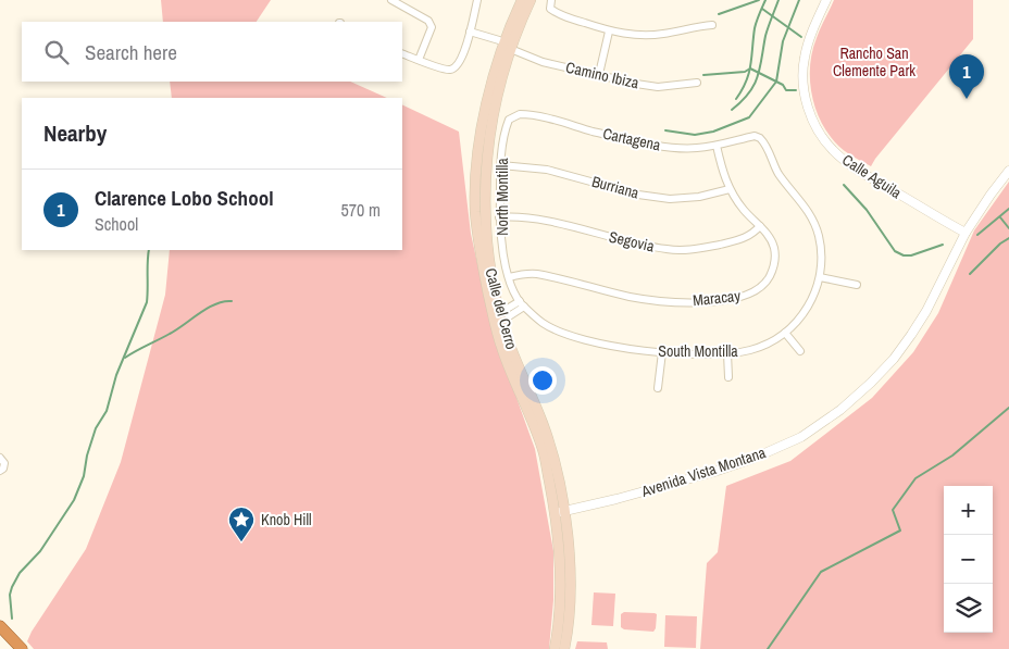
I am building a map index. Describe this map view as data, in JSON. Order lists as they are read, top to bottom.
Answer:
{
  "streets": {
    "main road": ["Calle del Cerro"],
    "street": [
      "Camino Ibiza",
      "Cartagena",
      "Calle Aguila",
      "Burriana",
      "North Montilla",
      "Segovia",
      "Maracay",
      "South Montilla",
      "Avenida Vista Montana"
    ]
  },
  "crossings": [
    ["Camino Ibiza", "Calle del Cerro"],
    ["Cartagena", "North Montilla"],
    ["Cartagena", "Maracay"],
    ["Cartagena", "South Montilla"],
    ["Calle Aguila", "Avenida Vista Montana"],
    ["Burriana", "North Montilla"],
    ["Burriana", "Maracay"],
    ["North Montilla", "Segovia"],
    ["North Montilla", "Maracay"],
    ["North Montilla", "South Montilla"],
    ["Segovia", "Maracay"],
    ["Calle del Cerro", "Avenida Vista Montana"]
  ],
  "parks": ["Rancho San Clemente Park"],
  "places": {
    "place": ["Knob Hill"]
  },
  "page": {
    "search": "Search here",
    "pins": "1",
    "heading": "Nearby",
    "list": [
      {
        "mark": "1",
        "name": "Clarence Lobo School",
        "note": "School",
        "value": "570 m"
      }
    ],
    "map_buttons": ["+", "−"]
  }
}
